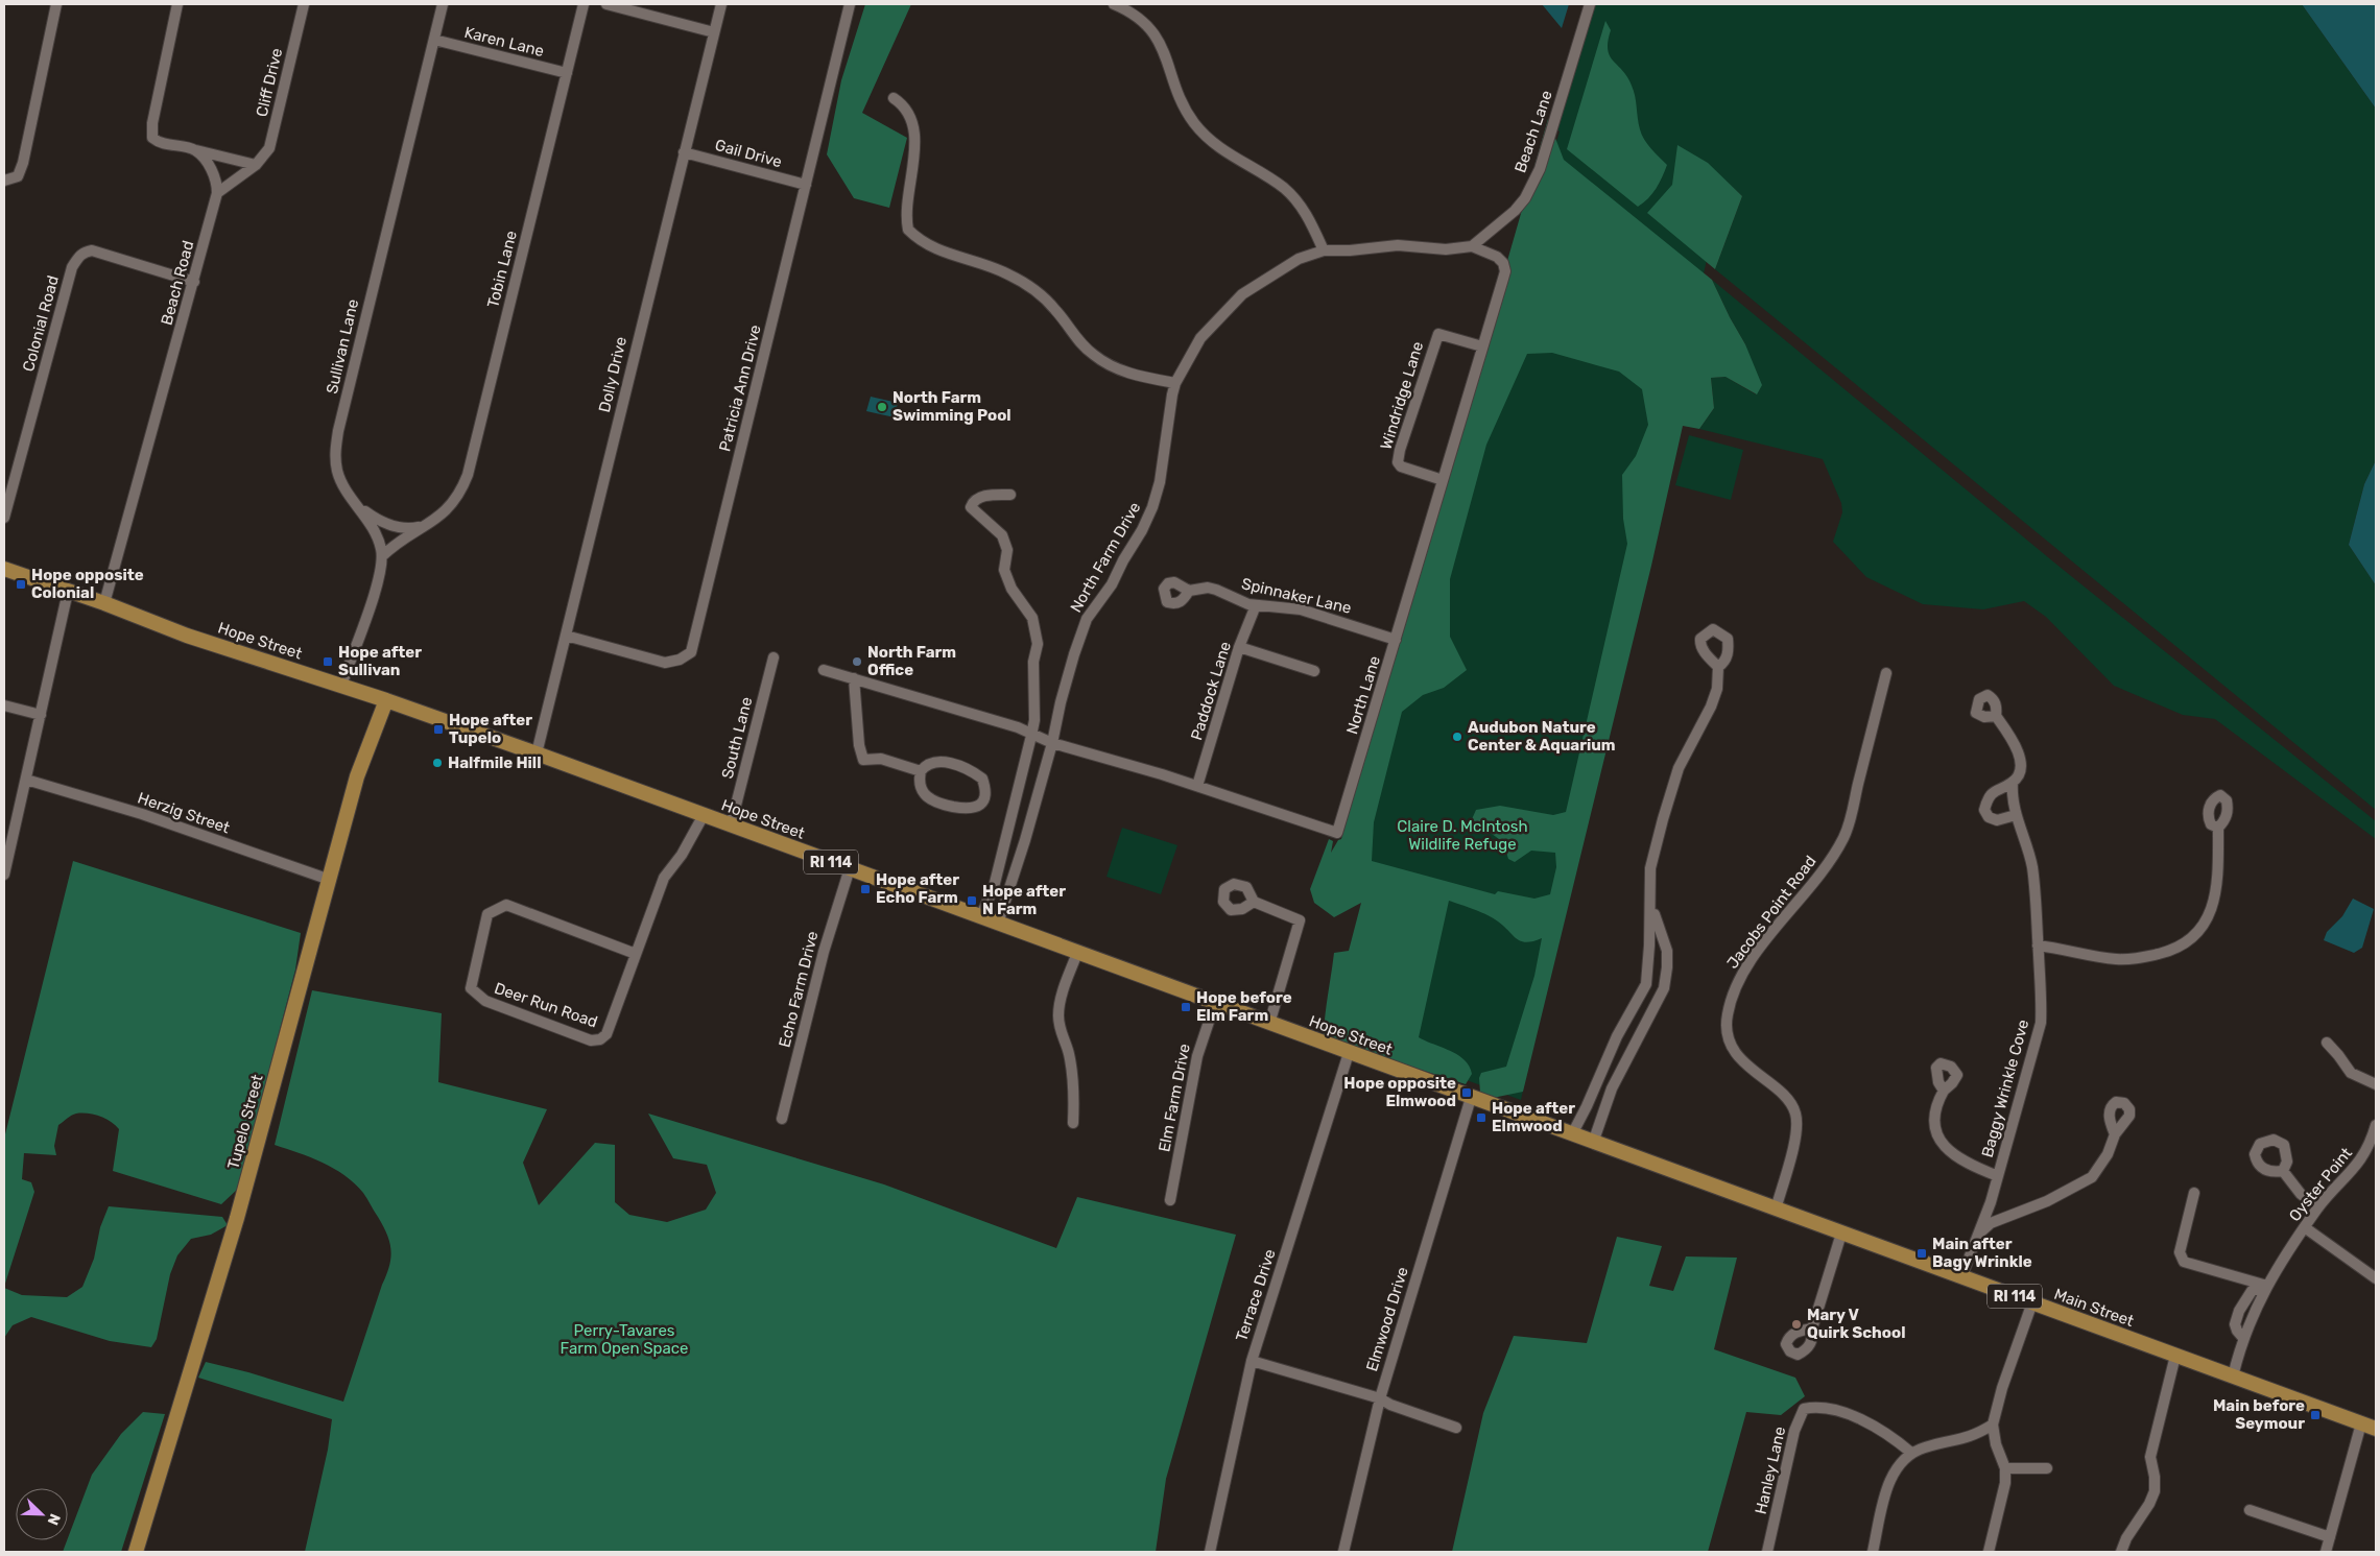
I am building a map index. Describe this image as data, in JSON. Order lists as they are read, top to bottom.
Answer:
{
  "streets": {
    "main road": [
      "Hope Street",
      "RI 114",
      "Tupelo Street",
      "Main Street"
    ],
    "street": [
      "Karen Lane",
      "Cliff Drive",
      "Beach Lane",
      "Gail Drive",
      "Tobin Lane",
      "Beach Road",
      "Colonial Road",
      "Sullivan Lane",
      "Dolly Drive",
      "Patricia Ann Drive",
      "Windridge Lane",
      "North Farm Drive",
      "Spinnaker Lane",
      "Paddock Lane",
      "North Lane",
      "South Lane",
      "Herzig Street",
      "Jacobs Point Road",
      "Echo Farm Drive",
      "Deer Run Road",
      "Baggy Wrinkle Cove",
      "Elm Farm Drive",
      "Oyster Point",
      "Terrace Drive",
      "Elmwood Drive",
      "Hanley Lane"
    ]
  },
  "crossings": [
    ["Karen Lane", "Tobin Lane"],
    ["Karen Lane", "Sullivan Lane"],
    ["Cliff Drive", "Beach Road"],
    ["Beach Lane", "North Farm Drive"],
    ["Gail Drive", "Dolly Drive"],
    ["Gail Drive", "Patricia Ann Drive"],
    ["Tobin Lane", "Sullivan Lane"],
    ["Beach Road", "Colonial Road"],
    ["Beach Road", "Hope Street"],
    ["Sullivan Lane", "Hope Street"],
    ["Dolly Drive", "Patricia Ann Drive"],
    ["Dolly Drive", "Hope Street"],
    ["Windridge Lane", "North Lane"],
    ["North Farm Drive", "Hope Street"],
    ["North Farm Drive", "North Lane"],
    ["Spinnaker Lane", "Paddock Lane"],
    ["Spinnaker Lane", "North Lane"],
    ["Hope Street", "South Lane"],
    ["Hope Street", "Echo Farm Drive"],
    ["Hope Street", "Deer Run Road"],
    ["Hope Street", "Elm Farm Drive"],
    ["Hope Street", "Tupelo Street"],
    ["Hope Street", "Terrace Drive"],
    ["Hope Street", "Main Street"],
    ["Hope Street", "Elmwood Drive"],
    ["Paddock Lane", "North Lane"],
    ["Herzig Street", "Tupelo Street"],
    ["Jacobs Point Road", "Main Street"],
    ["Baggy Wrinkle Cove", "Main Street"],
    ["Oyster Point", "Main Street"]
  ],
  "parks": ["Claire D. McIntosh Wildlife Refuge", "Perry-Tavares Farm Open Space"],
  "places": {
    "other": [
      "North Farm Swimming Pool",
      "North Farm Office",
      "Audubon Nature Center & Aquarium",
      "Halfmile Hill",
      "Mary V Quirk School"
    ],
    "transit": [
      "Hope opposite Colonial",
      "Hope after Sullivan",
      "Hope after Tupelo",
      "Hope after Echo Farm",
      "Hope after N Farm",
      "Hope before Elm Farm",
      "Hope opposite Elmwood",
      "Hope after Elmwood",
      "Main after Bagy Wrinkle",
      "Main before Seymour"
    ]
  },
  "north": "bottom right"
}
